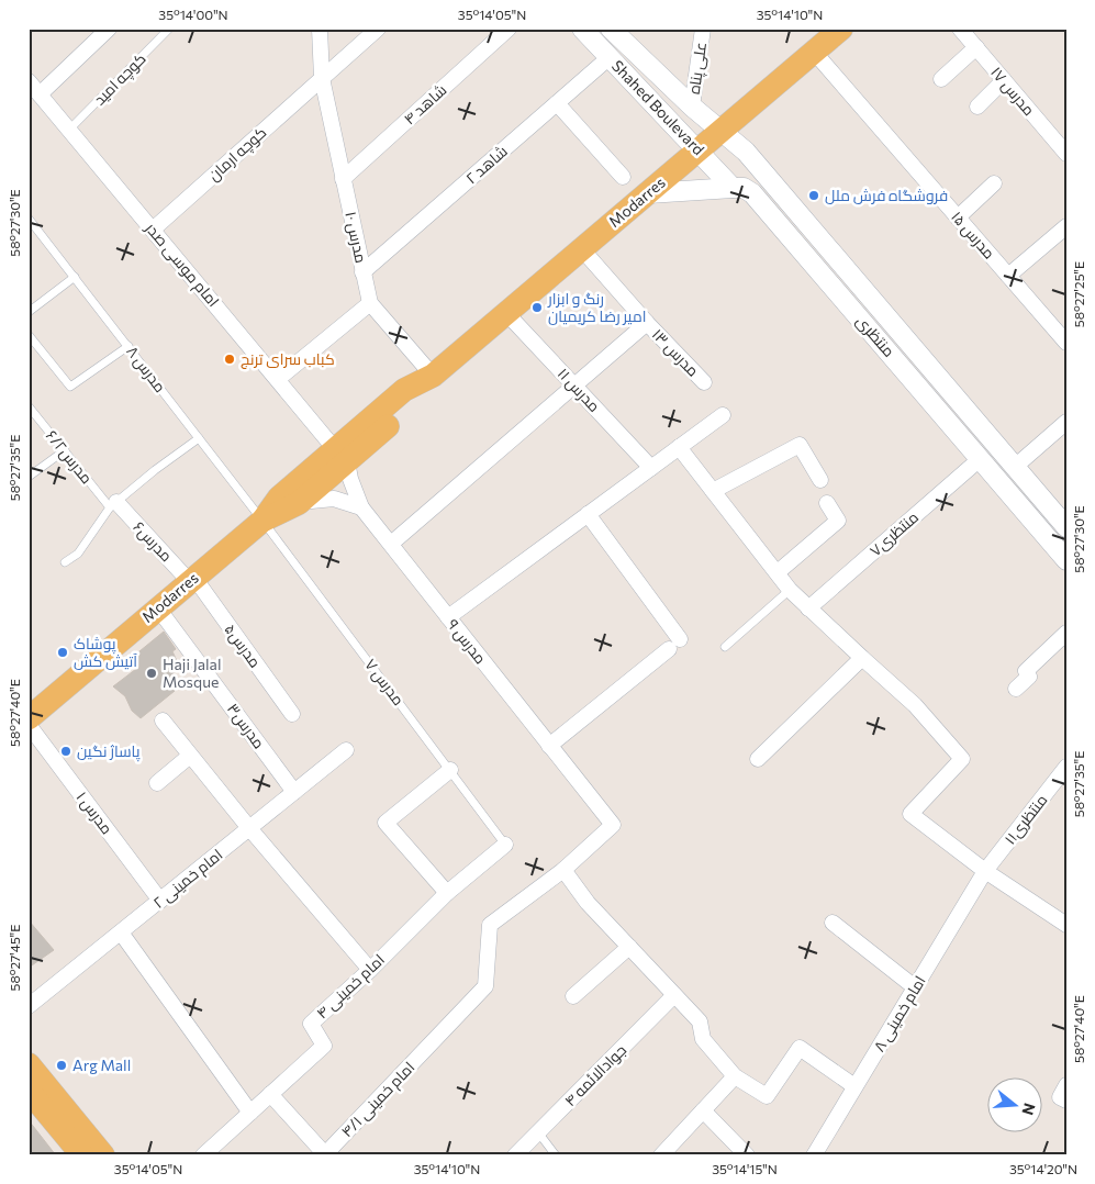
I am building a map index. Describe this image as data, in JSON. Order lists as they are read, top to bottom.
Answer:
{
  "streets": {
    "main road": ["Modarres"],
    "street": [
      "علی پناه",
      "مدرس ۱۷",
      "شاهد ۴",
      "Shahed Boulevard",
      "کوچه ارمان",
      "شاهد ۲",
      "مدرس ۱۵",
      "مدرس ۱۰",
      "امام موسی صدر",
      "منتظری",
      "مدرس ۱۳",
      "مدرس ۱۱",
      "منتظری۷",
      "مدرس۶",
      "مدرس ۹",
      "مدرس۵",
      "مدرس۳",
      "مدرس ۱",
      "منتظری۱۱",
      "امام خمینی ۲",
      "امام خمینی ۴",
      "امام خمینی ۸",
      "جوادالائمه ۴",
      "امام خمینی ۴/۱"
    ],
    "lane": [
      "کوچه امید",
      "مدرس ۸",
      "مدرس۶/۲",
      "مدرس ۷"
    ]
  },
  "crossings": [
    ["علی پناه", "Shahed Boulevard"],
    ["کوچه امید", "امام موسی صدر"],
    ["شاهد ۴", "مدرس ۱۰"],
    ["Shahed Boulevard", "شاهد ۲"],
    ["Shahed Boulevard", "Modarres"],
    ["Shahed Boulevard", "منتظری"],
    ["کوچه ارمان", "مدرس ۱۰"],
    ["کوچه ارمان", "امام موسی صدر"],
    ["شاهد ۲", "مدرس ۱۰"],
    ["Modarres", "مدرس ۱۵"],
    ["Modarres", "مدرس ۱۰"],
    ["Modarres", "امام موسی صدر"],
    ["Modarres", "منتظری"],
    ["Modarres", "مدرس ۱۳"],
    ["Modarres", "مدرس ۸"],
    ["Modarres", "مدرس ۱۱"],
    ["Modarres", "مدرس۶"],
    ["Modarres", "مدرس۵"],
    ["Modarres", "مدرس ۷"],
    ["Modarres", "مدرس۳"],
    ["منتظری", "منتظری۷"],
    ["مدرس ۸", "مدرس ۷"],
    ["مدرس۶/۲", "مدرس۶"],
    ["مدرس۶", "مدرس۵"],
    ["مدرس ۹", "امام خمینی ۴/۱"],
    ["مدرس ۷", "امام خمینی ۴"],
    ["مدرس۳", "امام خمینی ۲"],
    ["مدرس ۱", "امام خمینی ۲"],
    ["منتظری۱۱", "امام خمینی ۸"],
    ["امام خمینی ۴", "امام خمینی ۴/۱"]
  ],
  "places": [
    "فروشگاه فرش ملل",
    "رنگ و ابزار امیر رضا کریمیان",
    "کباب سرای ترنج",
    "پوشاک آتیش کش",
    "Haji Jalal Mosque",
    "پاساژ نگین",
    "Arg Mall"
  ],
  "north": "right",
  "coordinates": [
    "35°14'00\"N",
    "35°14'05\"N",
    "35°14'10\"N",
    "58°27'30\"E",
    "58°27'25\"E",
    "58°27'35\"E",
    "58°27'40\"E",
    "58°27'45\"E",
    "35°14'15\"N",
    "35°14'20\"N"
  ]
}
